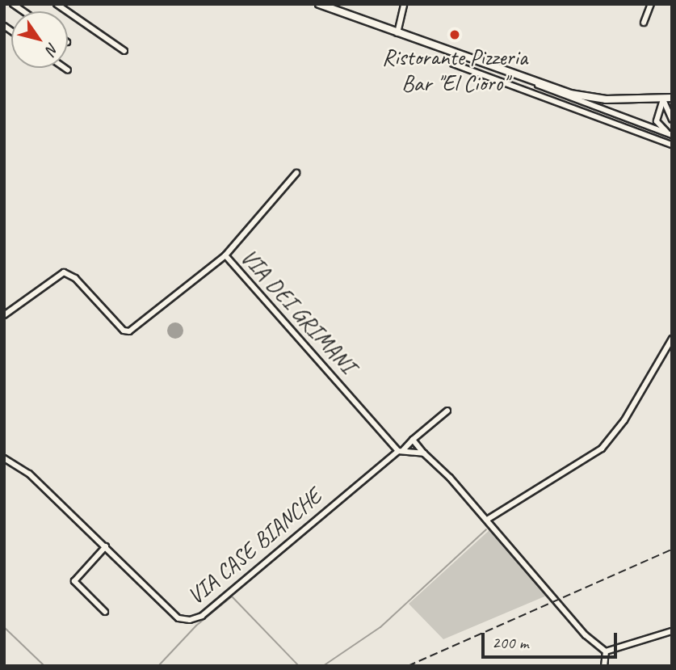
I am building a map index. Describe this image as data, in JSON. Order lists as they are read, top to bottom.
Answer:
{
  "streets": {
    "street": ["VIA DEI GRIMANI", "VIA CASE BIANCHE"]
  },
  "crossings": [
    ["VIA DEI GRIMANI", "VIA CASE BIANCHE"]
  ],
  "places": ["Ristorante Pizzeria Bar \"El Cioro\""],
  "scale_bar": "200 m",
  "north": "bottom right"
}
